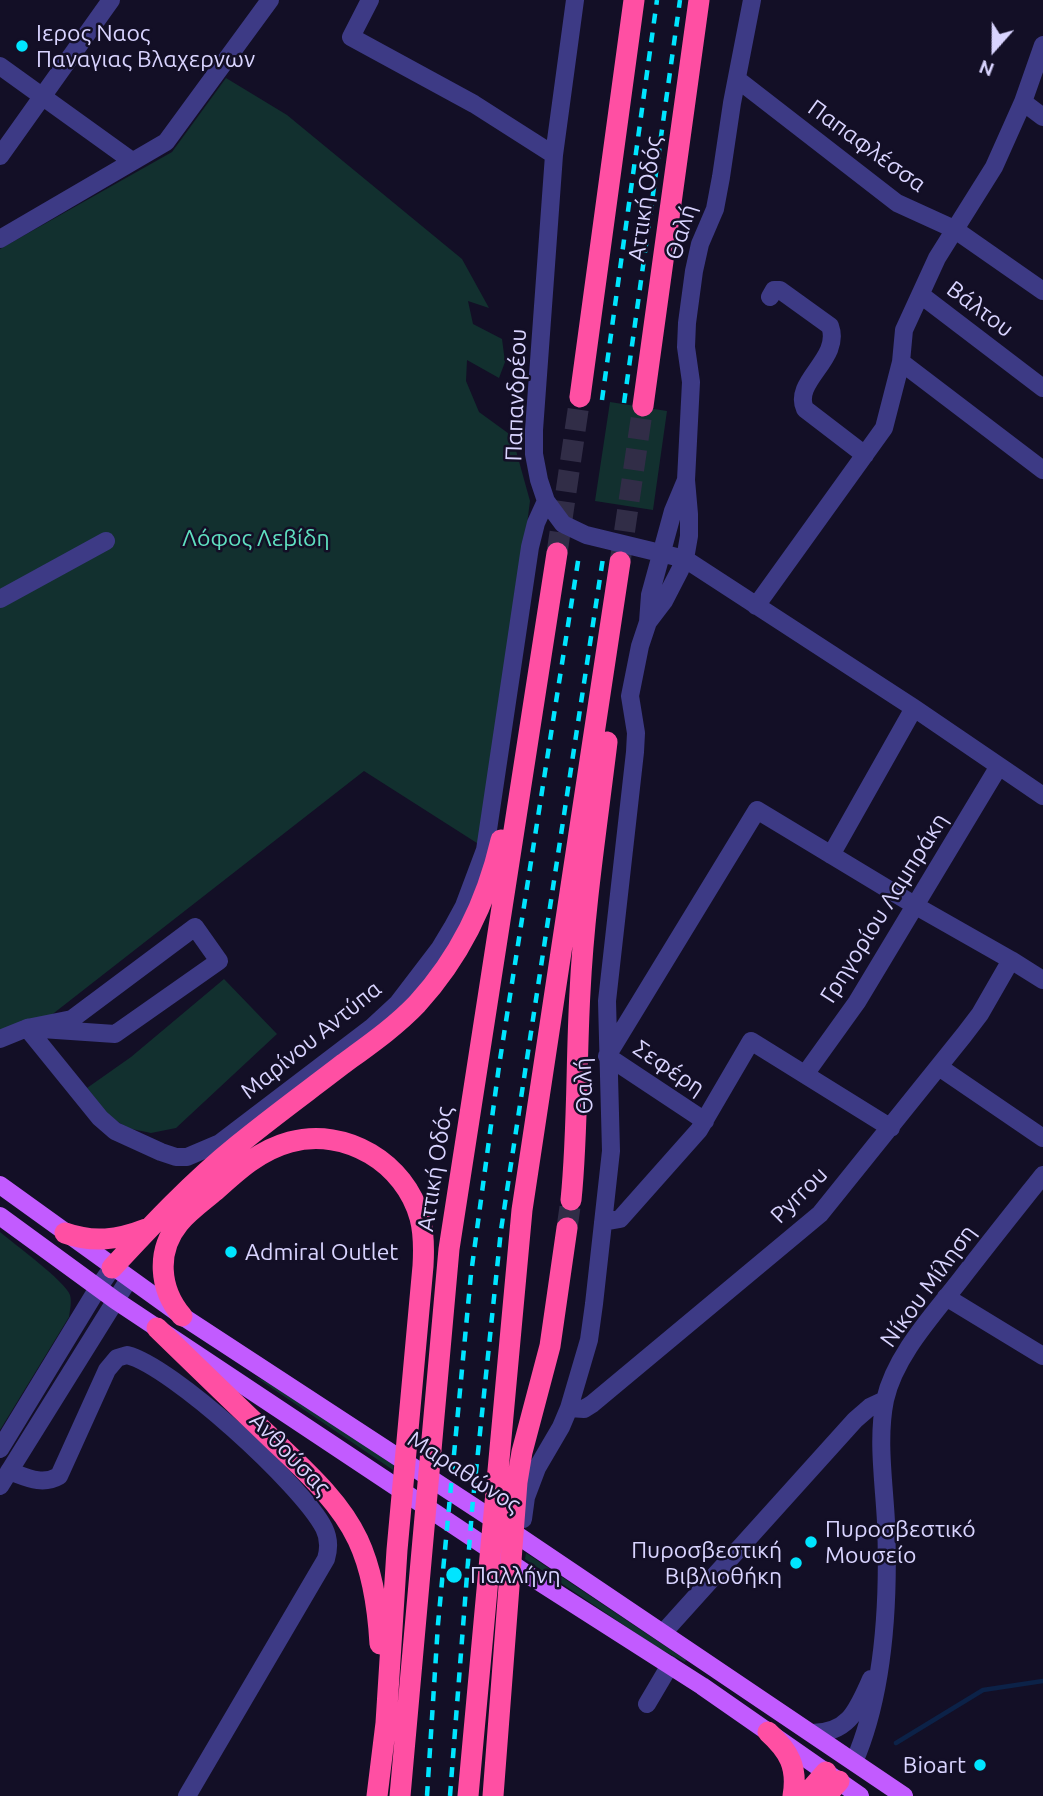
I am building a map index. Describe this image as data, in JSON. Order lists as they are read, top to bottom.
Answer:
{
  "streets": {
    "highway": ["Αττική Οδός"],
    "main road": ["Μαραθώνος"],
    "street": [
      "Παπαφλέσσα",
      "Θαλή",
      "Βάλτου",
      "Παπανδρέου",
      "Γρηγορίου Λαμπράκη",
      "Μαρίνου Αντύπα",
      "Σεφέρη",
      "Pyrrou",
      "Νίκου Μίληση",
      "Ανθούσας"
    ]
  },
  "crossings": [
    ["Παπαφλέσσα", "Θαλή"],
    ["Θαλή", "Παπανδρέου"],
    ["Θαλή", "Σεφέρη"],
    ["Θαλή", "Pyrrou"],
    ["Θαλή", "Μαραθώνος"],
    ["Παπανδρέου", "Γρηγορίου Λαμπράκη"],
    ["Παπανδρέου", "Μαρίνου Αντύπα"],
    ["Νίκου Μίληση", "Μαραθώνος"],
    ["Ανθούσας", "Μαραθώνος"]
  ],
  "parks": ["Λόφος Λεβίδη"],
  "places": [
    "Ιερος Ναος Παναγιας Βλαχερνων",
    "Admiral Outlet",
    "Πυροσβεστικό Μουσείο",
    "Πυροσβεστική Βιβλιοθήκη",
    "Παλλήνη",
    "Bioart"
  ],
  "north": "bottom"
}
